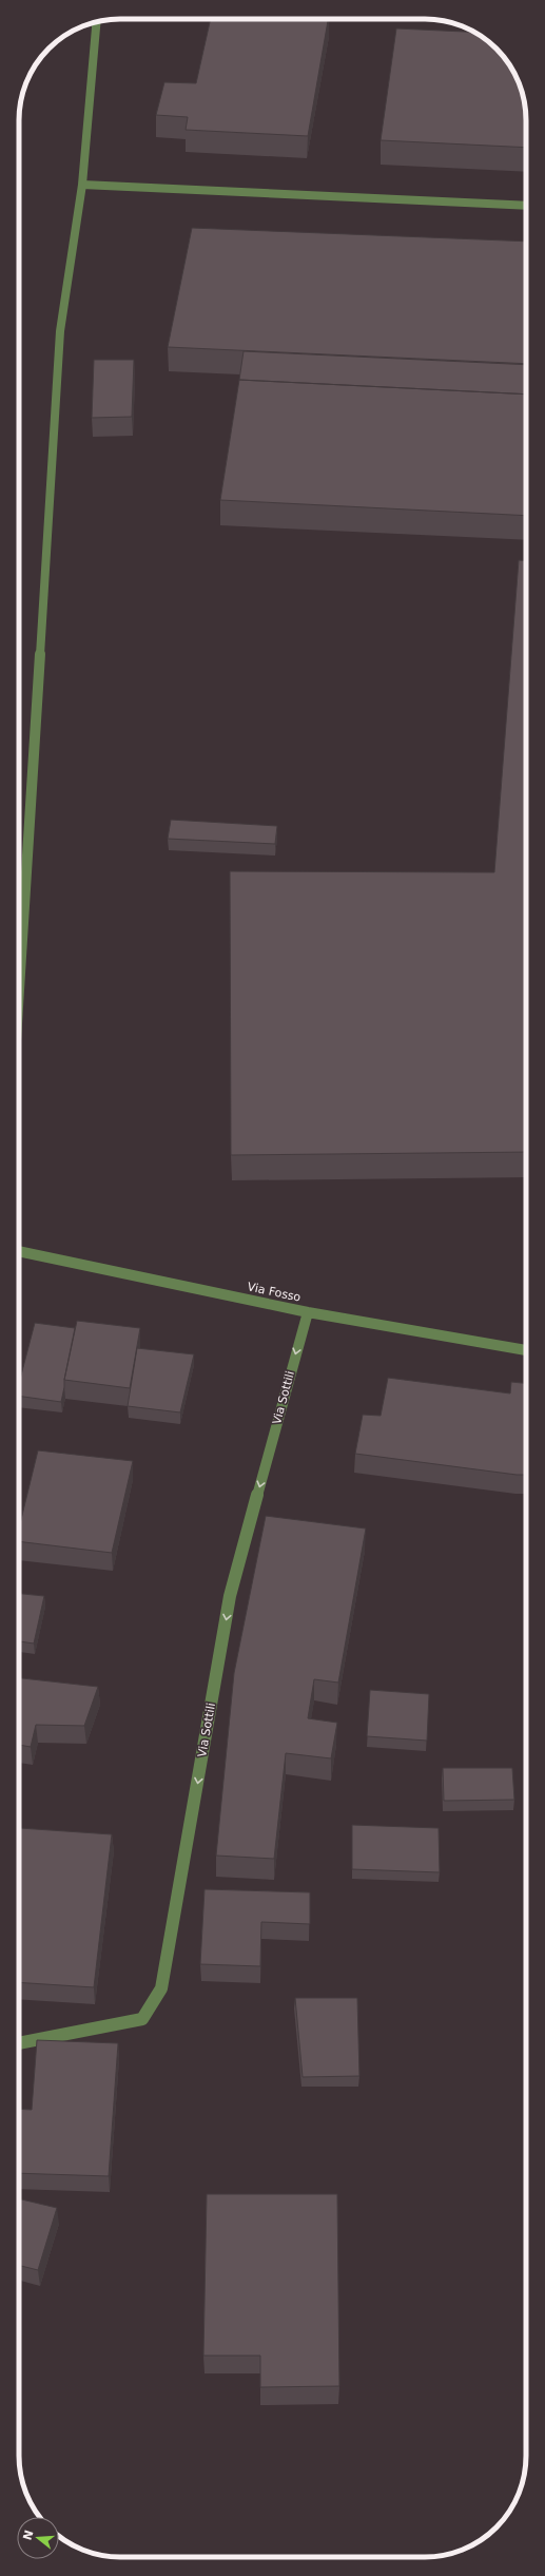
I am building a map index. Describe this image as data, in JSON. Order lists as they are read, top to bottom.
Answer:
{
  "streets": {
    "street": ["Via Fosso", "Via Sottili"]
  },
  "crossings": [
    ["Via Fosso", "Via Sottili"]
  ],
  "one_way": ["Via Sottili"],
  "north": "left"
}
